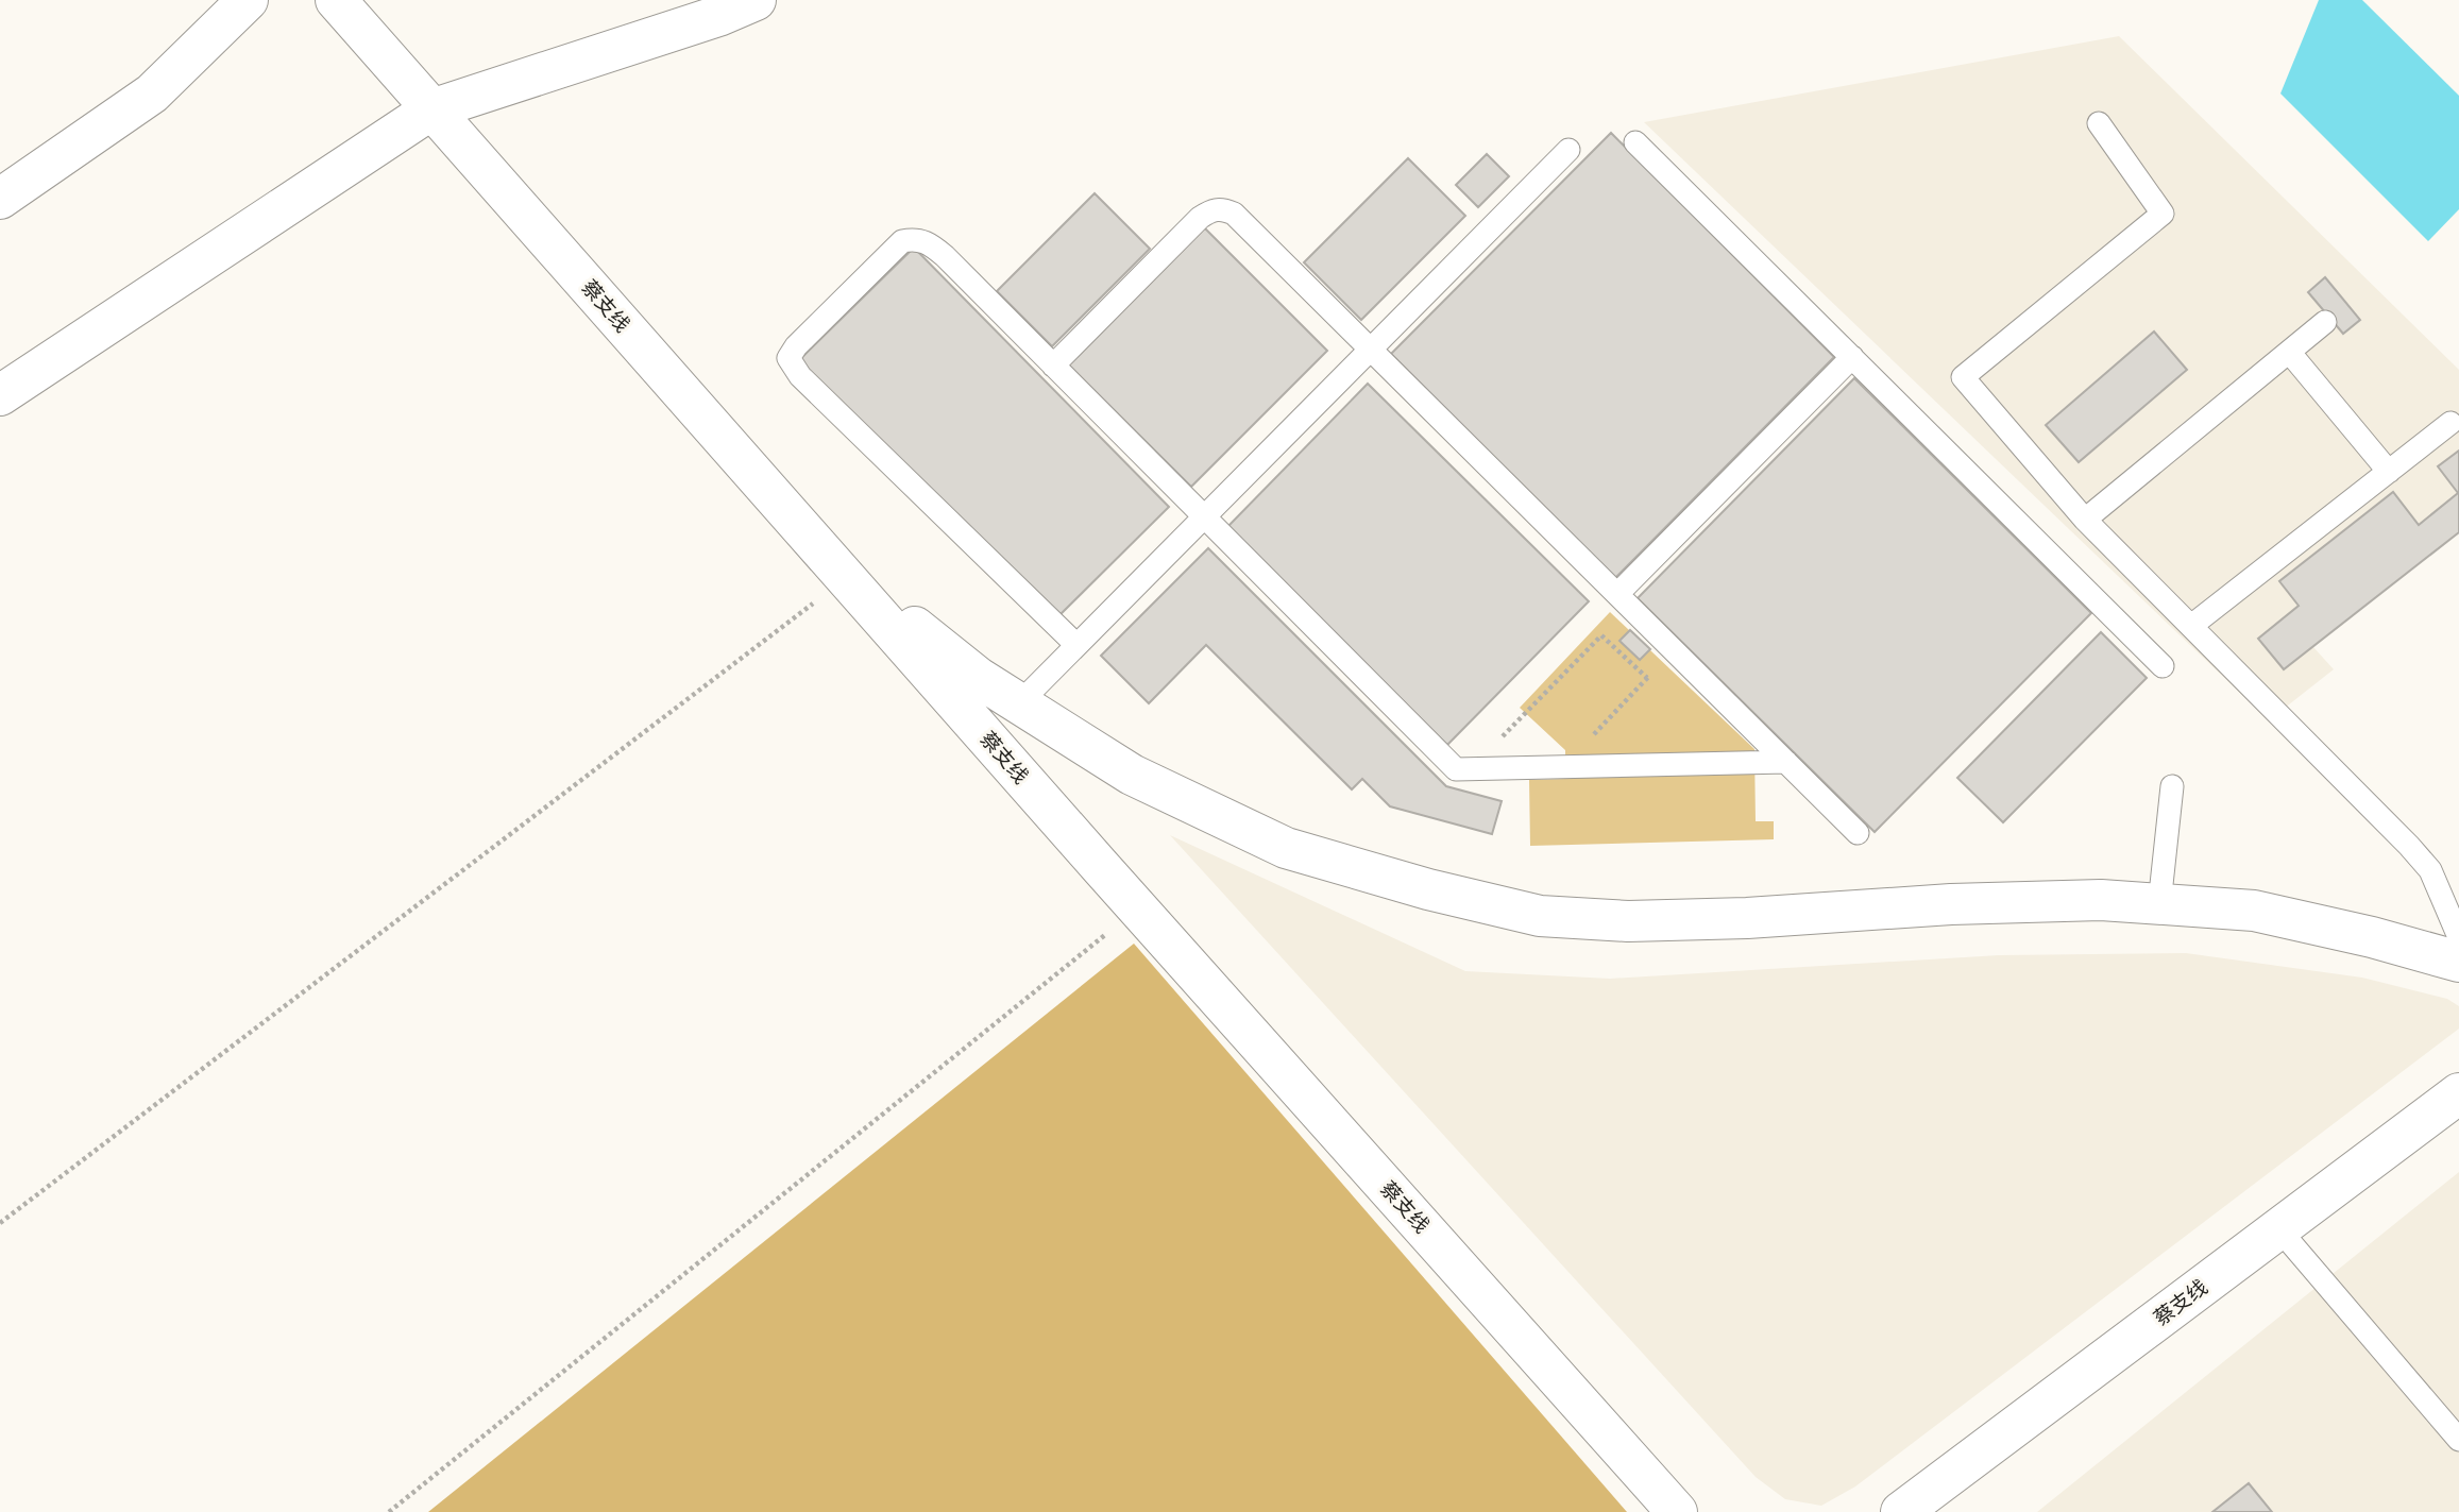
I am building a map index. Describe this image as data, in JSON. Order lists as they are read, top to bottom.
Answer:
{
  "streets": {
    "street": ["蔡支线"]
  }
}
